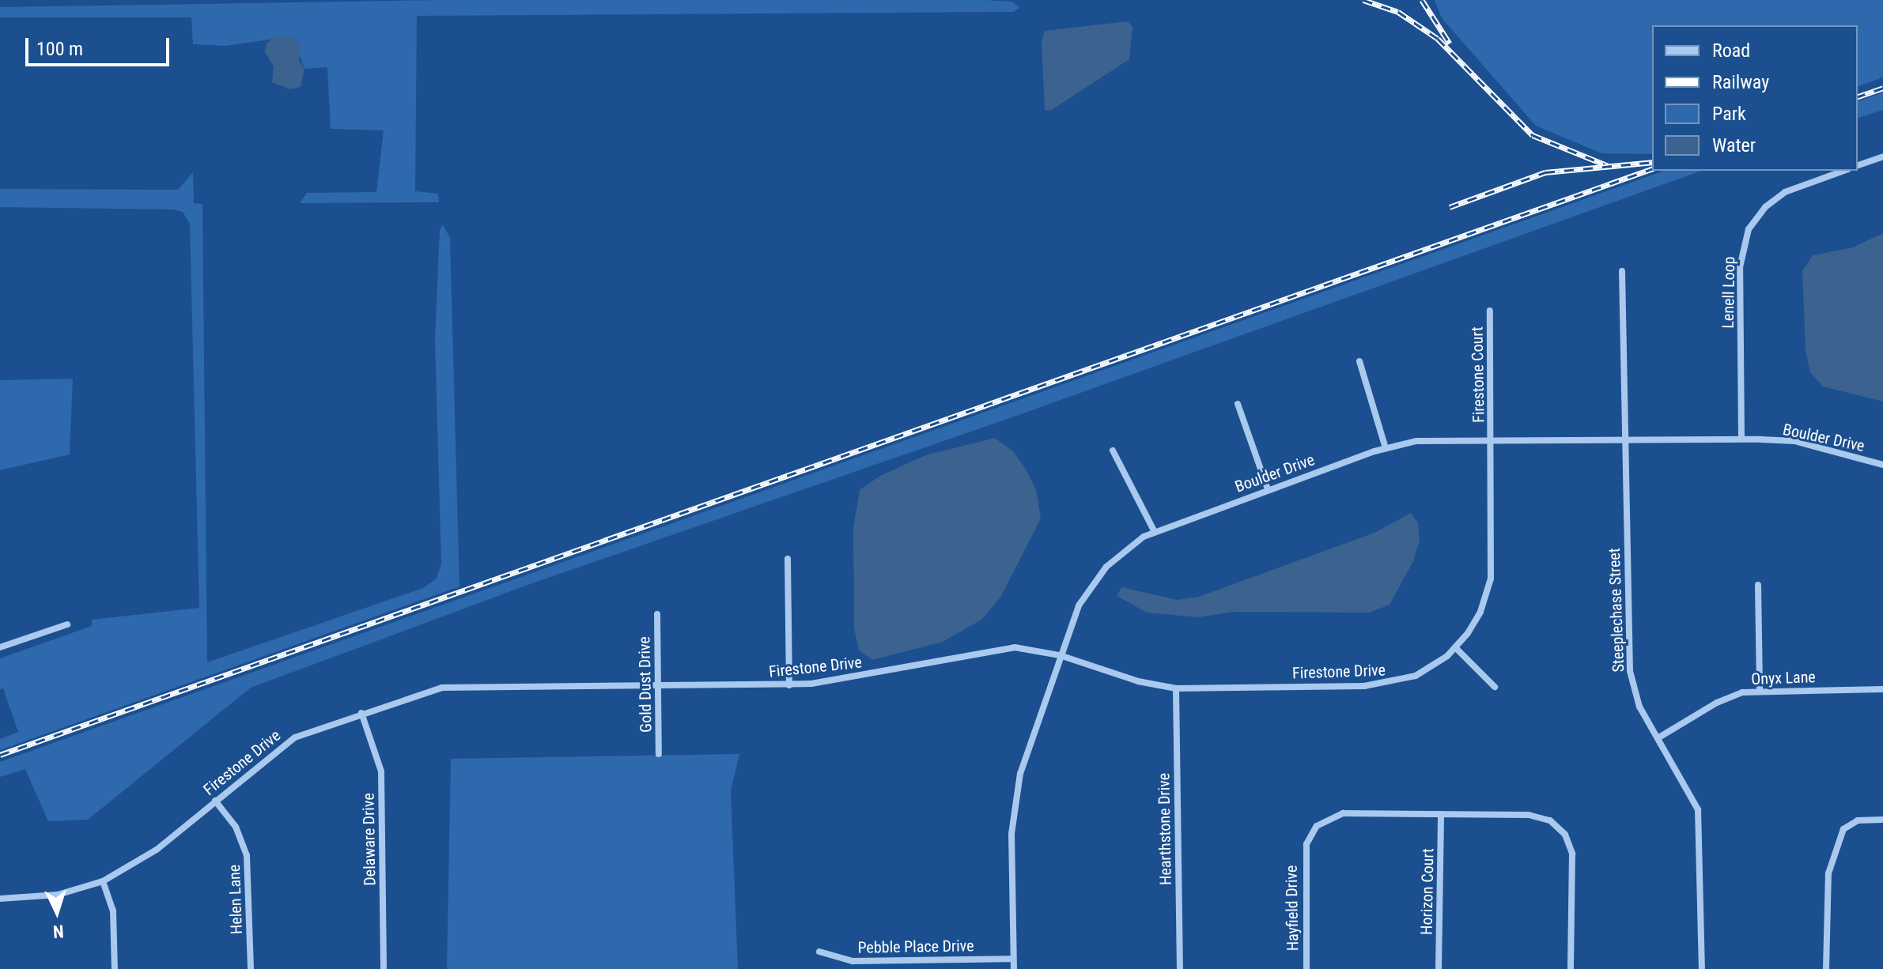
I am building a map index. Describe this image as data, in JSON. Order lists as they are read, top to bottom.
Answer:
{
  "streets": {
    "street": [
      "Lenell Loop",
      "Firestone Court",
      "Boulder Drive",
      "Steeplechase Street",
      "Firestone Drive",
      "Onyx Lane",
      "Gold Dust Drive",
      "Hearthstone Drive",
      "Delaware Drive",
      "Horizon Court",
      "Helen Lane",
      "Hayfield Drive",
      "Pebble Place Drive"
    ]
  },
  "crossings": [
    ["Lenell Loop", "Boulder Drive"],
    ["Firestone Court", "Boulder Drive"],
    ["Firestone Court", "Firestone Drive"],
    ["Boulder Drive", "Steeplechase Street"],
    ["Boulder Drive", "Firestone Drive"],
    ["Boulder Drive", "Pebble Place Drive"],
    ["Steeplechase Street", "Onyx Lane"],
    ["Firestone Drive", "Gold Dust Drive"],
    ["Firestone Drive", "Hearthstone Drive"],
    ["Firestone Drive", "Delaware Drive"],
    ["Firestone Drive", "Helen Lane"],
    ["Horizon Court", "Hayfield Drive"]
  ],
  "legend": [
    "Road",
    "Railway",
    "Park",
    "Water"
  ],
  "scale_bar": "100 m",
  "north": "bottom"
}
